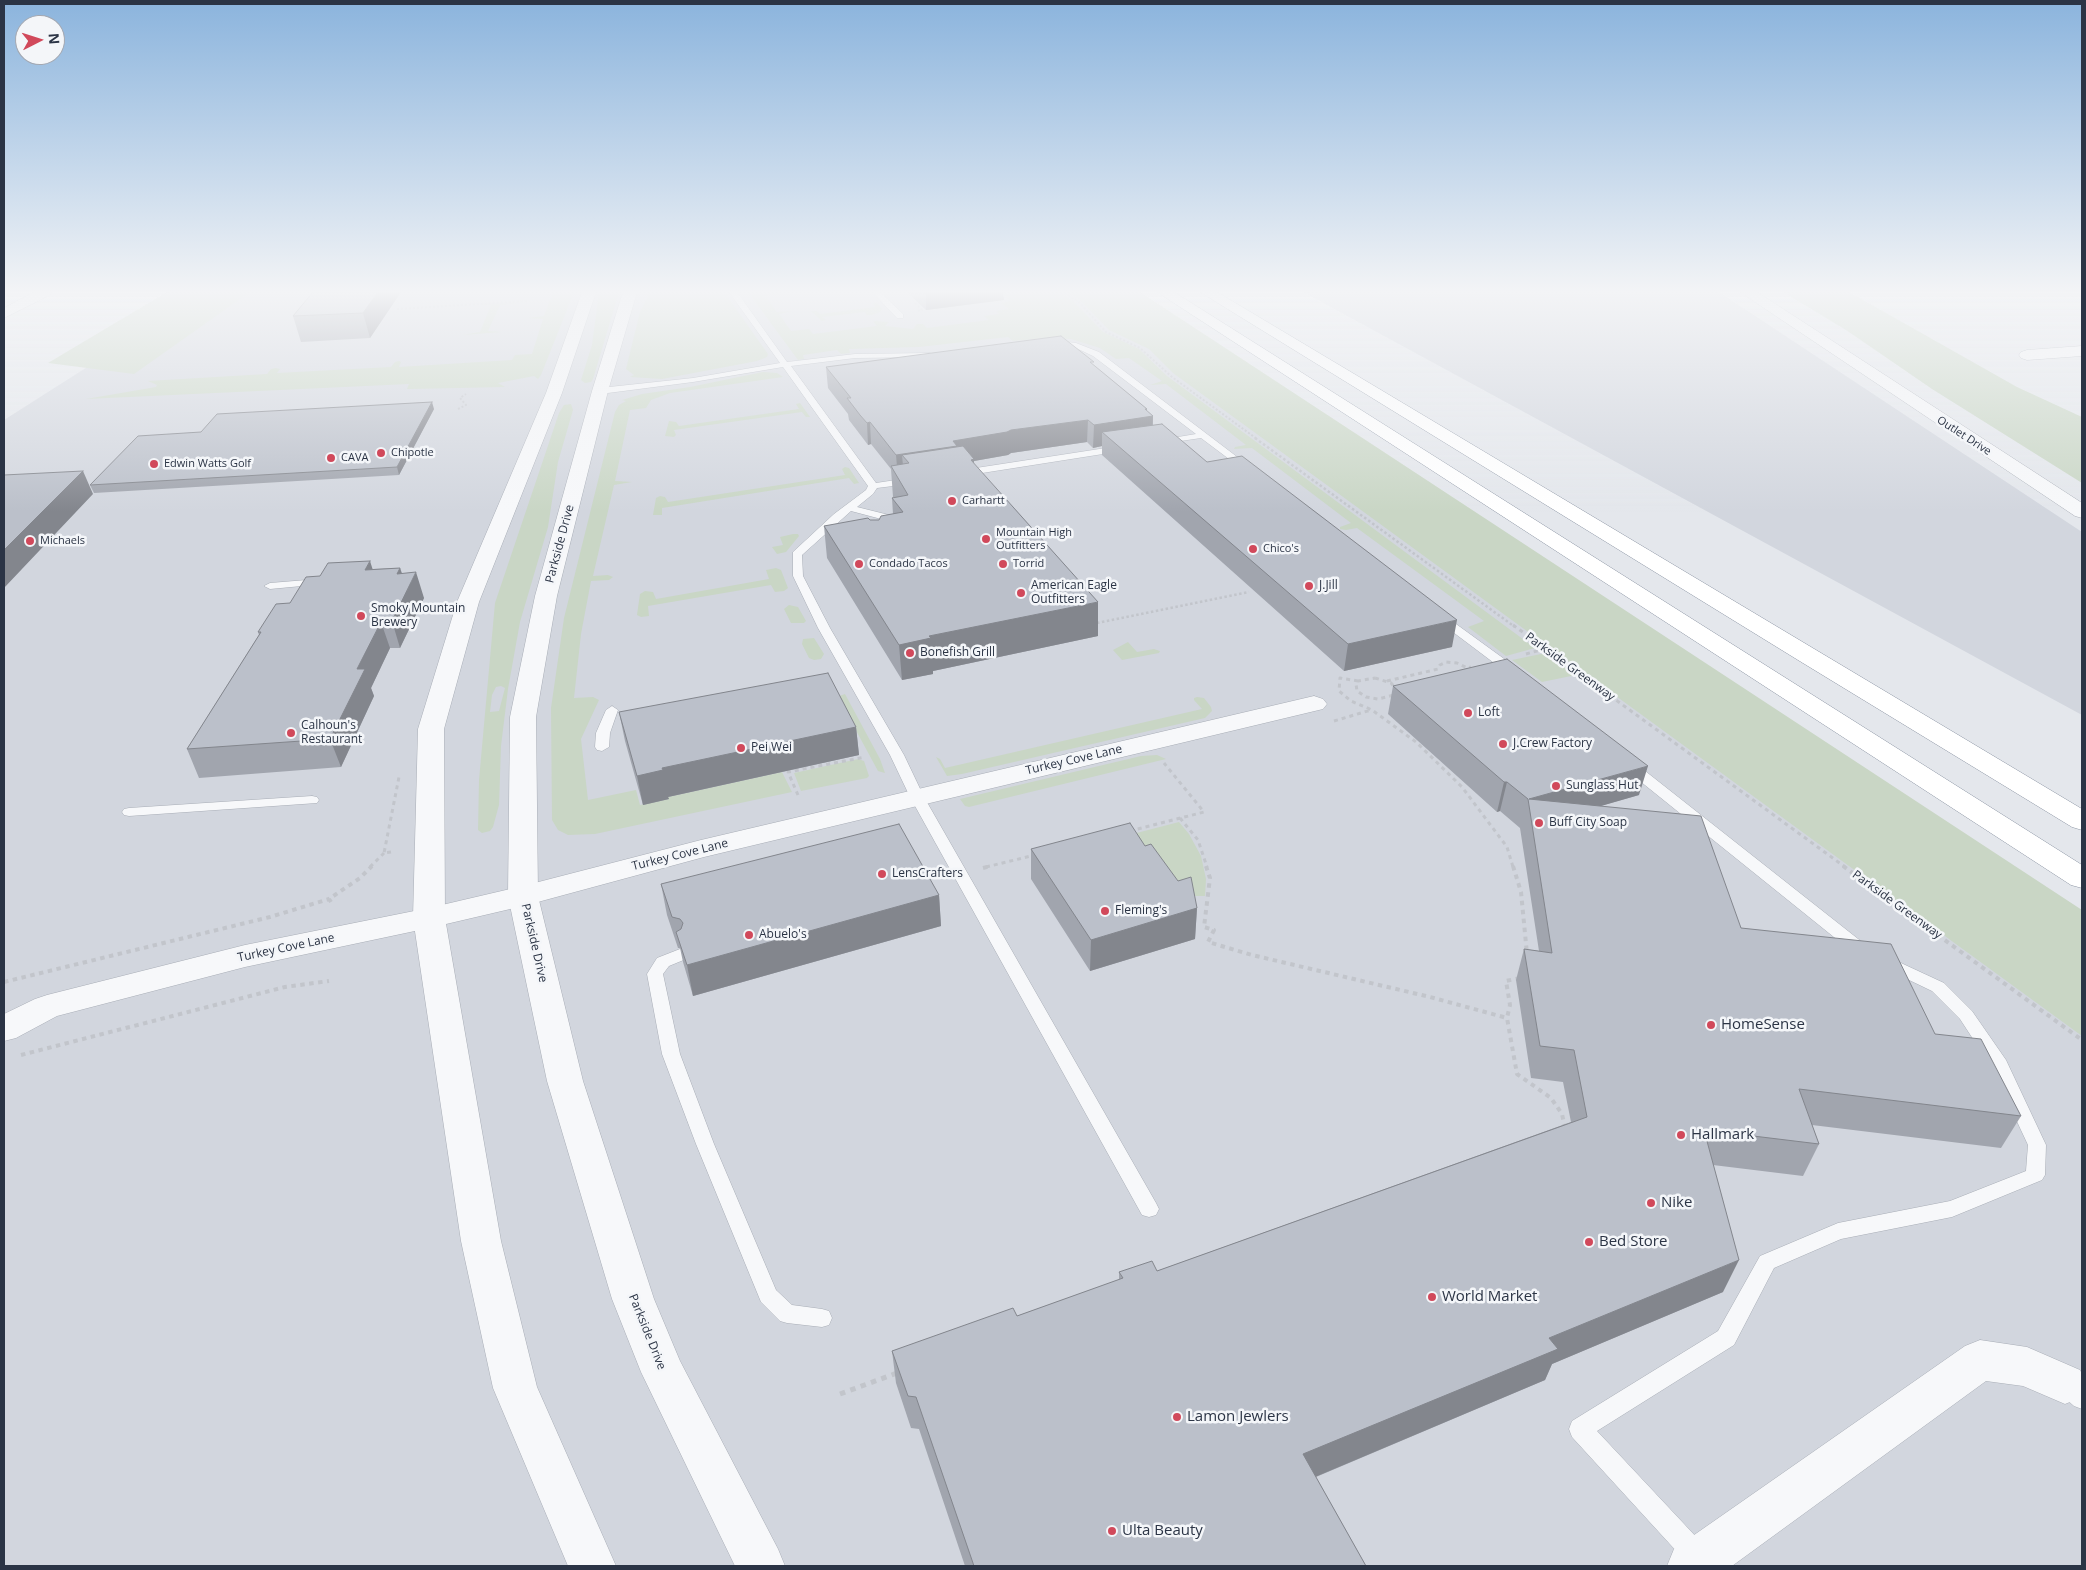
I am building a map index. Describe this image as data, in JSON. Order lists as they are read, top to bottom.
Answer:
{
  "streets": {
    "street": ["Outlet Drive", "Parkside Drive", "Turkey Cove Lane"],
    "path": ["Parkside Greenway"]
  },
  "crossings": [
    ["Parkside Drive", "Turkey Cove Lane"]
  ],
  "places": [
    "Chipotle",
    "CAVA",
    "Edwin Watts Golf",
    "Carhartt",
    "Mountain High Outfitters",
    "Michaels",
    "Chico's",
    "Condado Tacos",
    "Torrid",
    "J.Jill",
    "American Eagle Outfitters",
    "Smoky Mountain Brewery",
    "Bonefish Grill",
    "Loft",
    "Calhoun's Restaurant",
    "J.Crew Factory",
    "Pei Wei",
    "Sunglass Hut",
    "Buff City Soap",
    "LensCrafters",
    "Fleming's",
    "Abuelo's",
    "HomeSense",
    "Hallmark",
    "Nike",
    "Bed Store",
    "World Market",
    "Lamon Jewlers",
    "Ulta Beauty"
  ],
  "north": "right"
}
